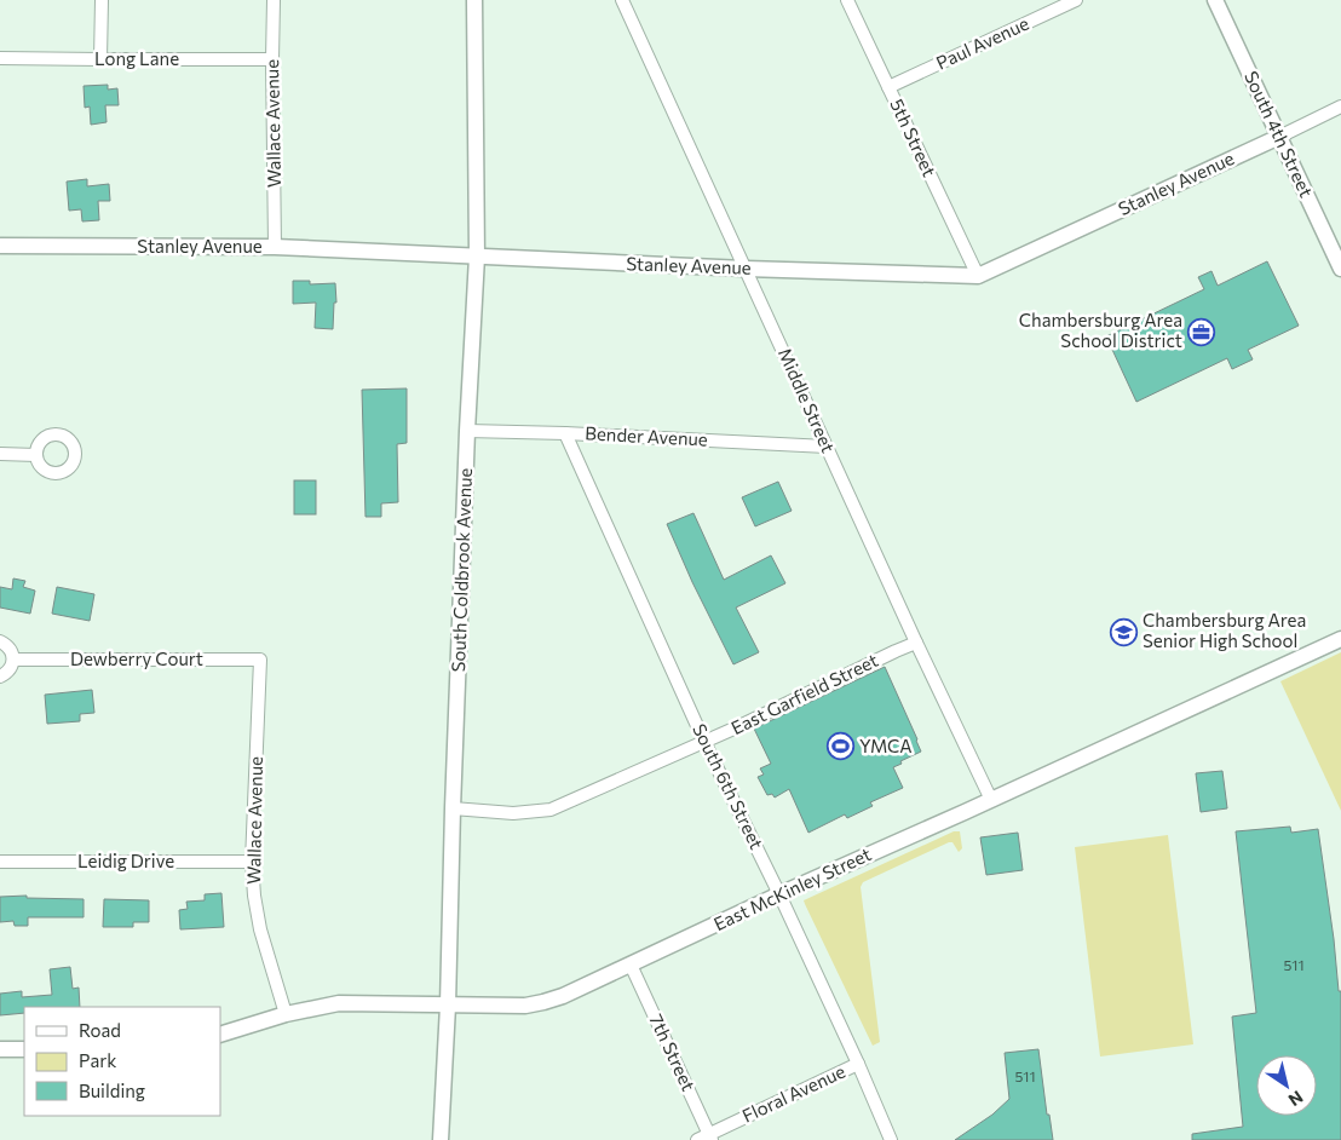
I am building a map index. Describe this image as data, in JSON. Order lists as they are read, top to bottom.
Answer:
{
  "streets": {
    "street": [
      "Paul Avenue",
      "Long Lane",
      "Wallace Avenue",
      "South 4th Street",
      "5th Street",
      "Stanley Avenue",
      "Middle Street",
      "Bender Avenue",
      "South Coldbrook Avenue",
      "Dewberry Court",
      "East Garfield Street",
      "South 6th Street",
      "Leidig Drive",
      "East McKinley Street",
      "7th Street",
      "Floral Avenue"
    ]
  },
  "crossings": [
    ["Paul Avenue", "5th Street"],
    ["Long Lane", "Wallace Avenue"],
    ["Wallace Avenue", "Stanley Avenue"],
    ["Wallace Avenue", "Dewberry Court"],
    ["Wallace Avenue", "Leidig Drive"],
    ["Wallace Avenue", "East McKinley Street"],
    ["South 4th Street", "Stanley Avenue"],
    ["5th Street", "Stanley Avenue"],
    ["Stanley Avenue", "Middle Street"],
    ["Stanley Avenue", "South Coldbrook Avenue"],
    ["Middle Street", "Bender Avenue"],
    ["Middle Street", "East Garfield Street"],
    ["Middle Street", "East McKinley Street"],
    ["Bender Avenue", "South Coldbrook Avenue"],
    ["Bender Avenue", "South 6th Street"],
    ["South Coldbrook Avenue", "East Garfield Street"],
    ["South Coldbrook Avenue", "East McKinley Street"],
    ["East Garfield Street", "South 6th Street"],
    ["South 6th Street", "East McKinley Street"],
    ["South 6th Street", "Floral Avenue"],
    ["East McKinley Street", "7th Street"],
    ["7th Street", "Floral Avenue"]
  ],
  "places": {
    "office": ["Chambersburg Area School District"],
    "school or university": ["Chambersburg Area Senior High School"],
    "sports": ["YMCA"]
  },
  "house_numbers": ["511", "511"],
  "legend": ["Road", "Park", "Building"],
  "north": "bottom right"
}
